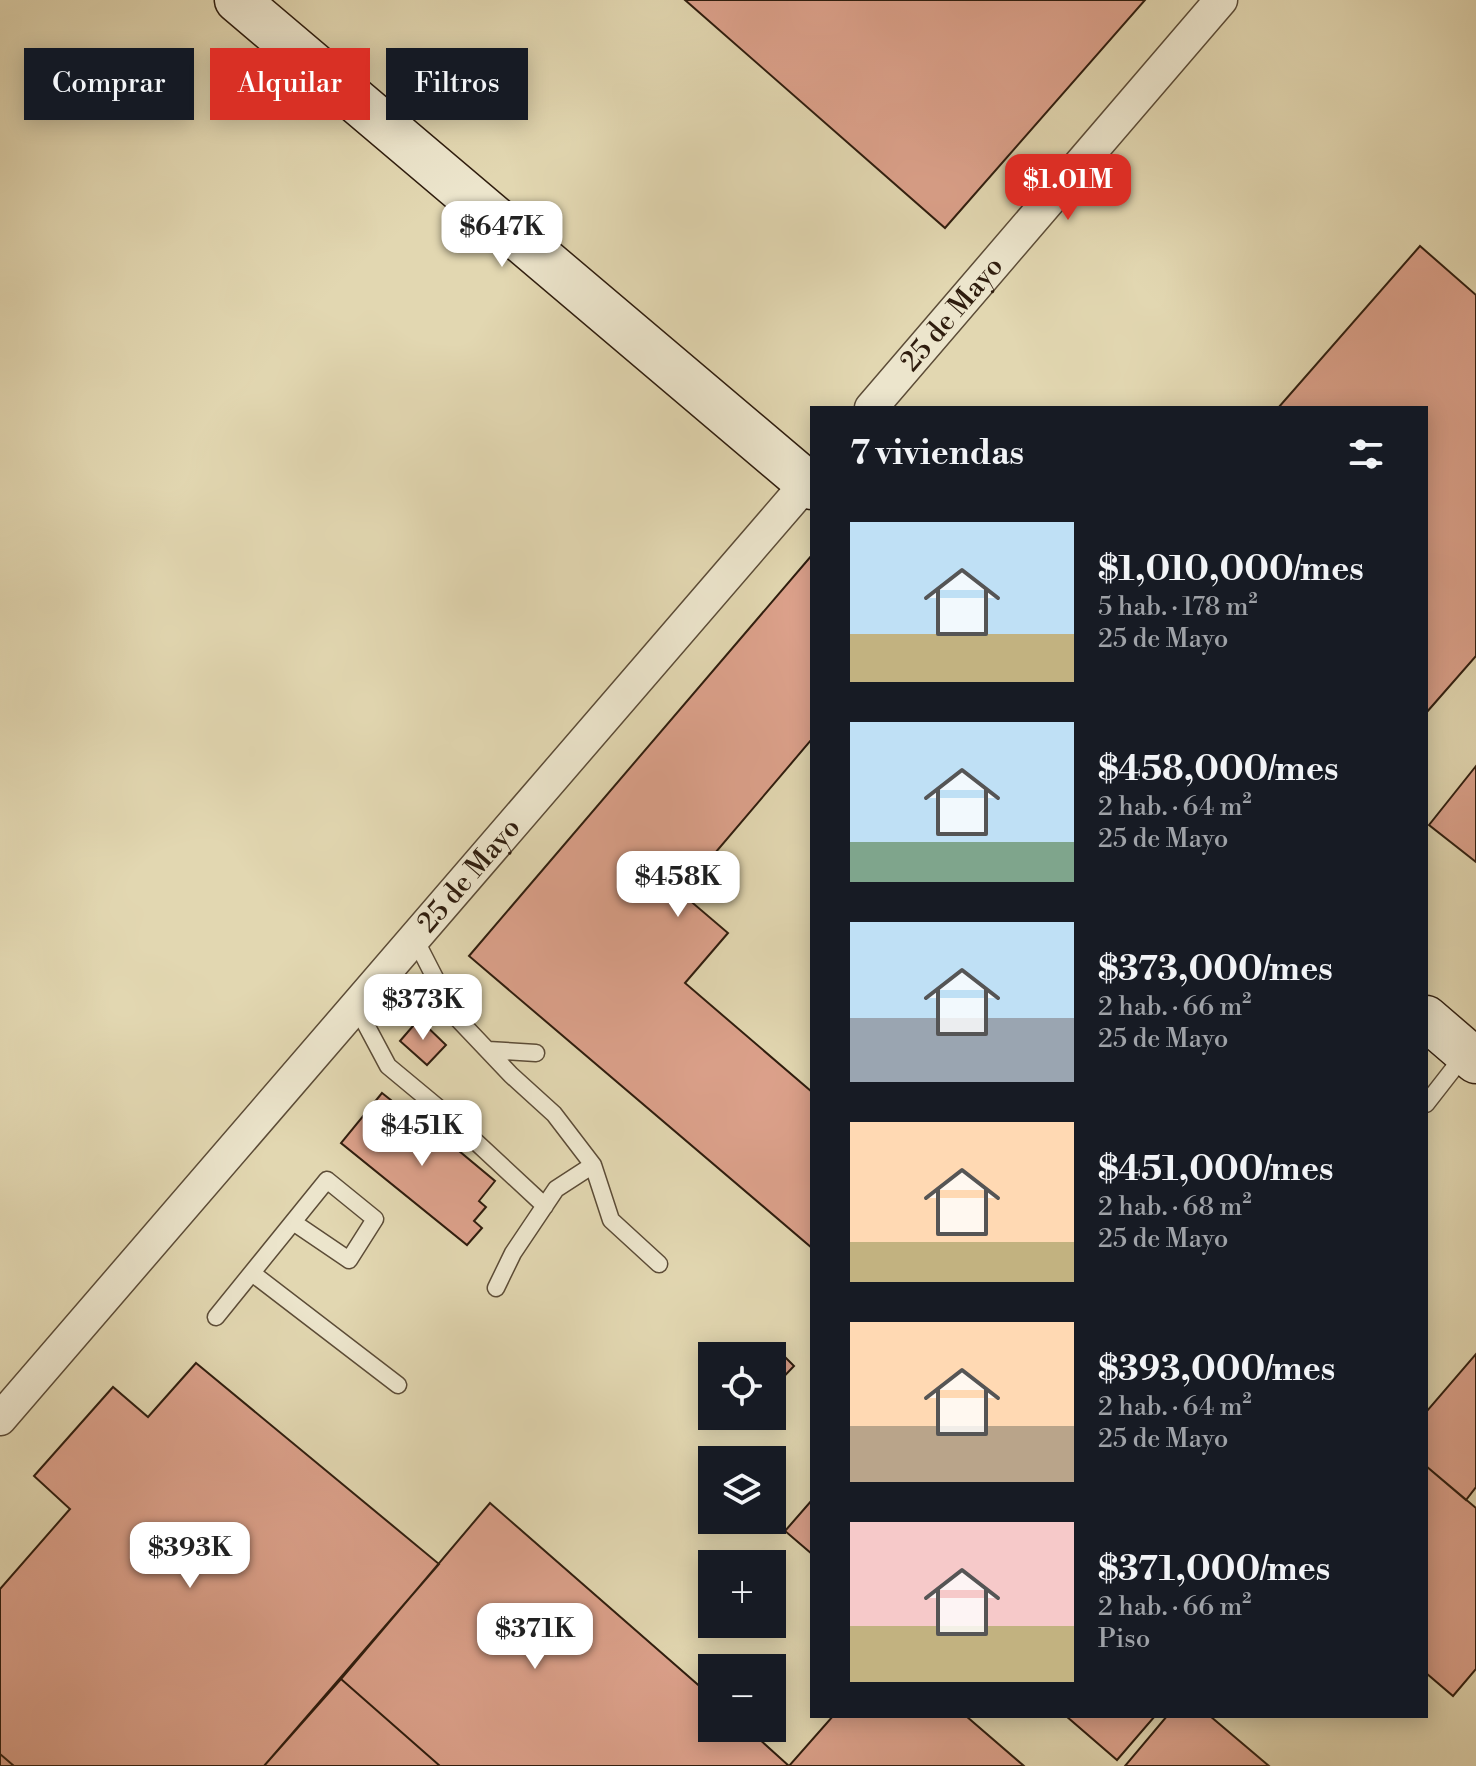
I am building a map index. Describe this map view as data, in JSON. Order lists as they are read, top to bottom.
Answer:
{
  "streets": {
    "street": ["25 de Mayo"]
  },
  "page": {
    "chip": ["Comprar", "Alquilar", "Filtros"],
    "price": [
      "$1.01M",
      "$647K",
      "$458K",
      "$373K",
      "$451K",
      "$393K",
      "$371K"
    ],
    "heading": "7 viviendas",
    "list": [
      {
        "name": "$1,010,000/mes",
        "note": "5 hab. · 178 m² · 25 de Mayo"
      },
      {
        "name": "$458,000/mes",
        "note": "2 hab. · 64 m² · 25 de Mayo"
      },
      {
        "name": "$373,000/mes",
        "note": "2 hab. · 66 m² · 25 de Mayo"
      },
      {
        "name": "$451,000/mes",
        "note": "2 hab. · 68 m² · 25 de Mayo"
      },
      {
        "name": "$393,000/mes",
        "note": "2 hab. · 64 m² · 25 de Mayo"
      },
      {
        "name": "$371,000/mes",
        "note": "2 hab. · 66 m² · Piso"
      }
    ],
    "map_buttons": ["+", "−"]
  }
}
